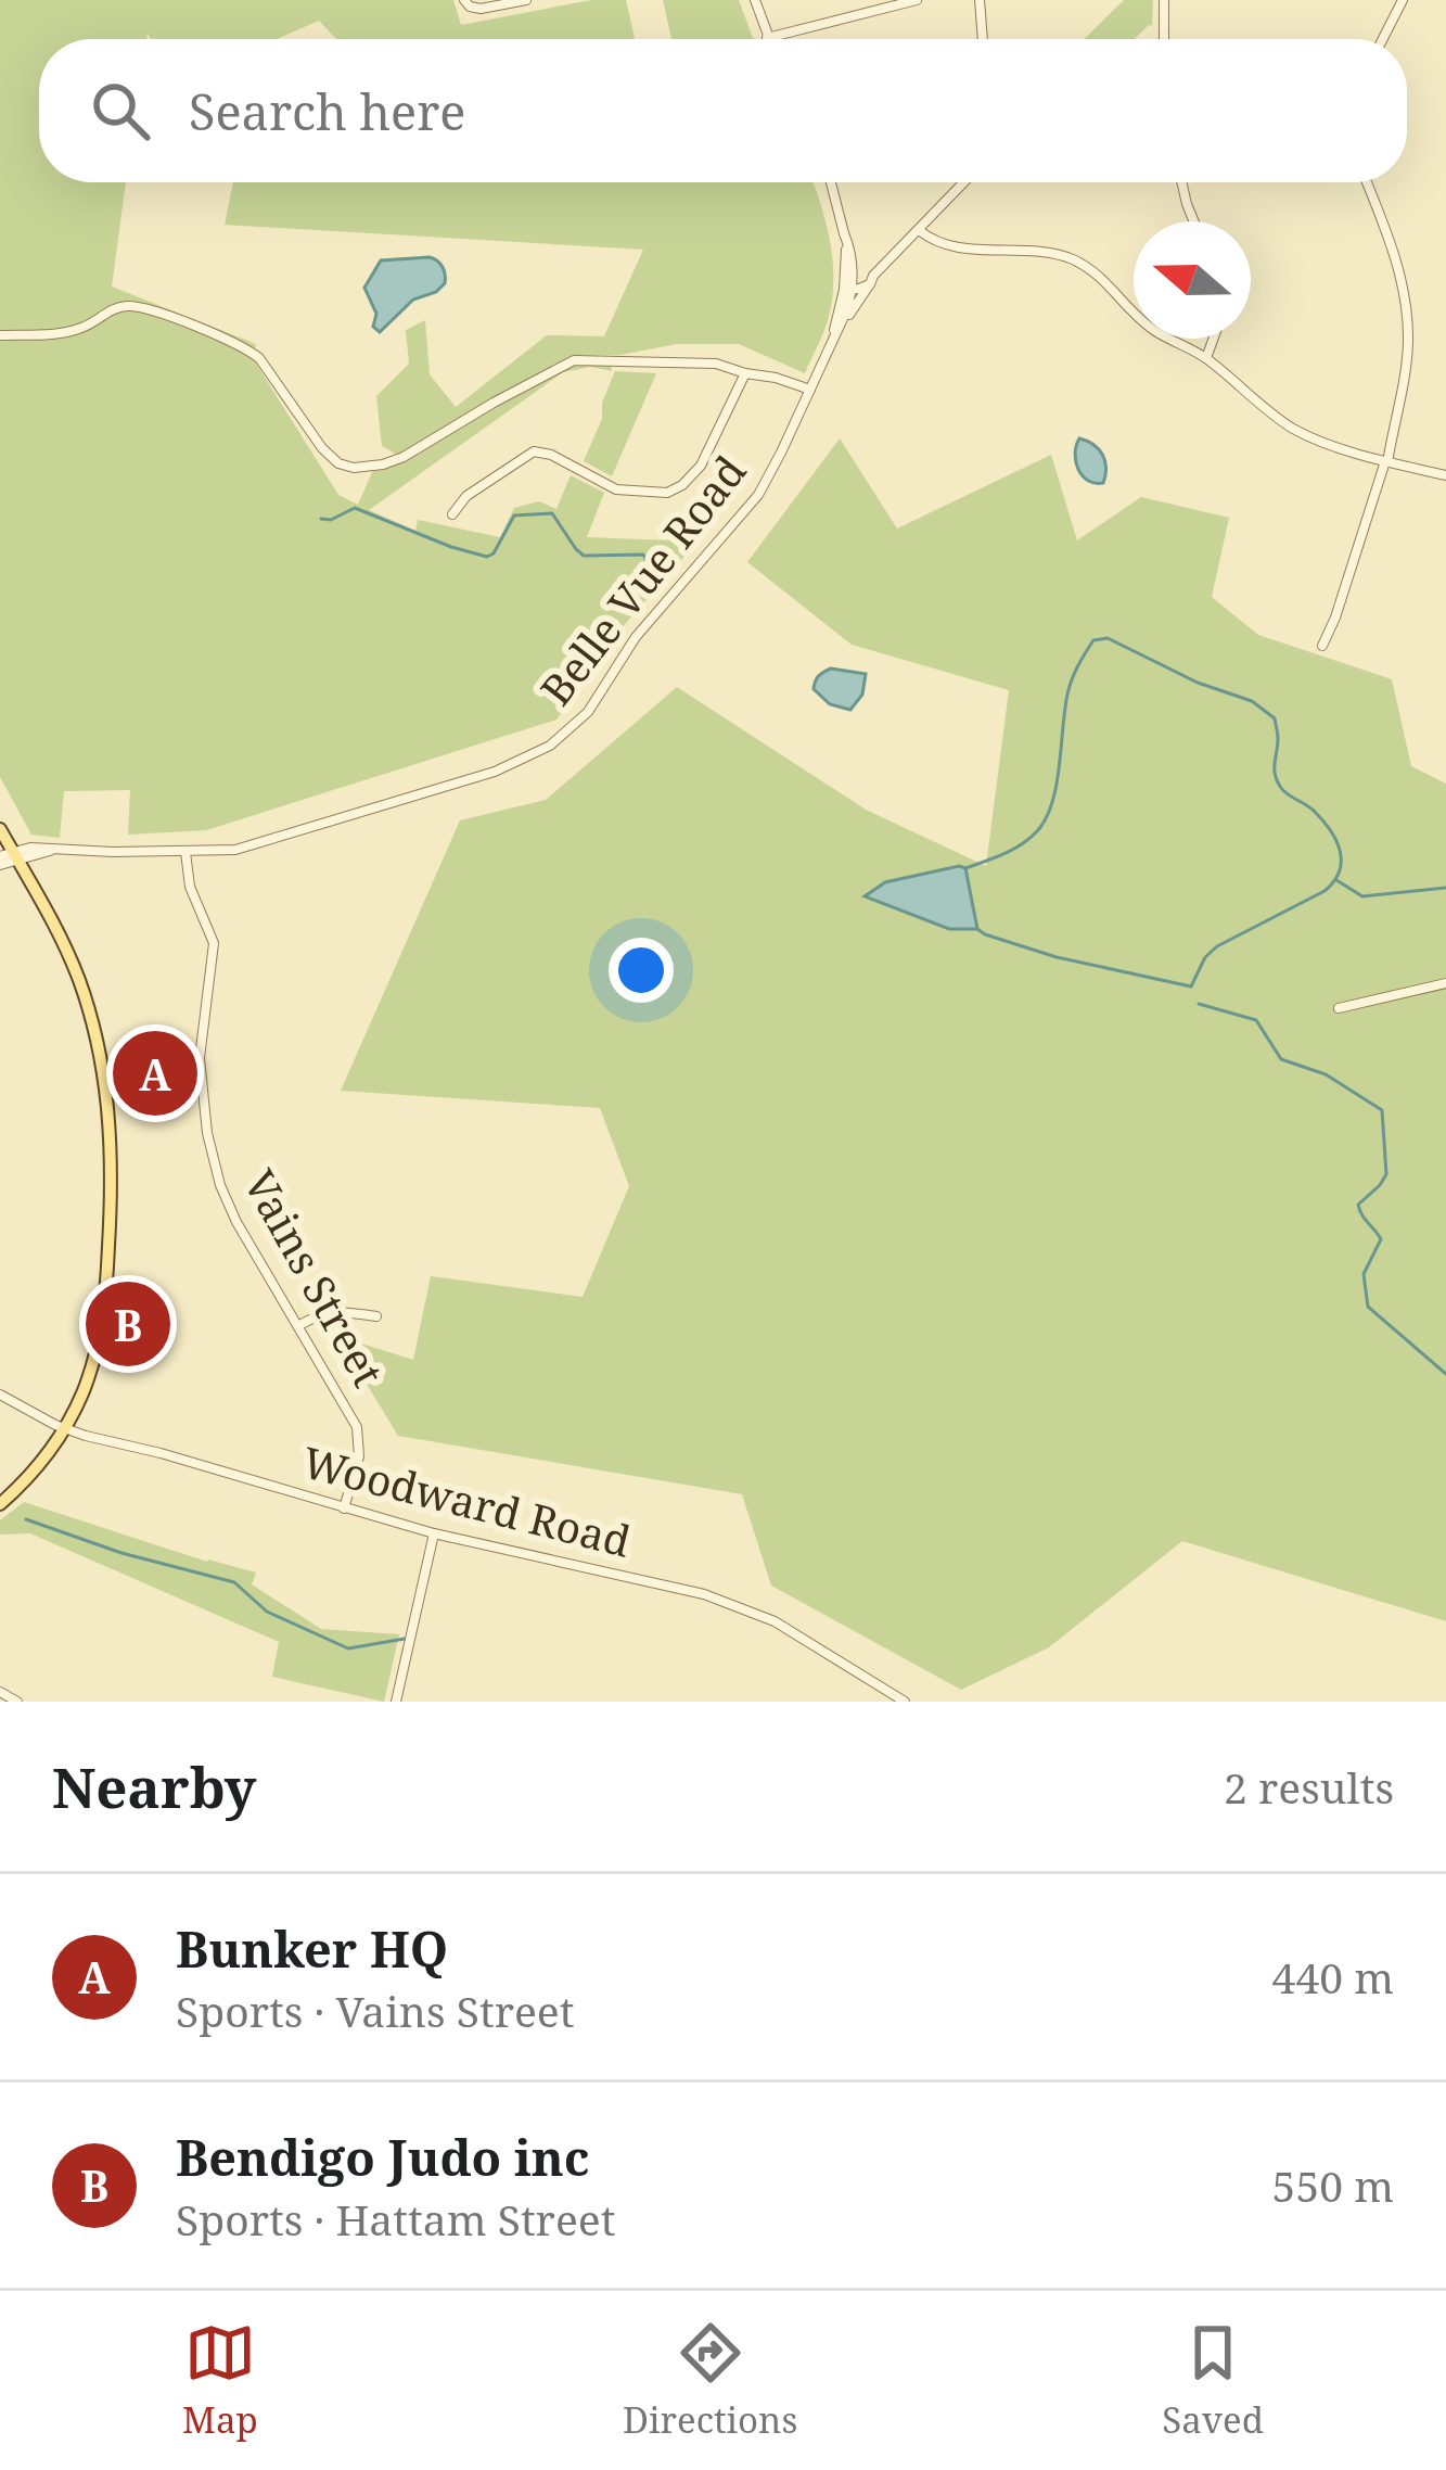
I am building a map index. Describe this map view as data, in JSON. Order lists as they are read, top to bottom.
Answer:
{
  "streets": {
    "street": ["Belle Vue Road", "Vains Street", "Woodward Road"]
  },
  "crossings": [
    ["Belle Vue Road", "Vains Street"],
    ["Vains Street", "Woodward Road"]
  ],
  "north": "left",
  "page": {
    "search": "Search here",
    "pins": ["A", "B"],
    "heading": ["Nearby", "2 results"],
    "list": [
      {
        "mark": "A",
        "name": "Bunker HQ",
        "note": "Sports · Vains Street",
        "value": "440 m"
      },
      {
        "mark": "B",
        "name": "Bendigo Judo inc",
        "note": "Sports · Hattam Street",
        "value": "550 m"
      }
    ],
    "nav": ["Map", "Directions", "Saved"]
  }
}
